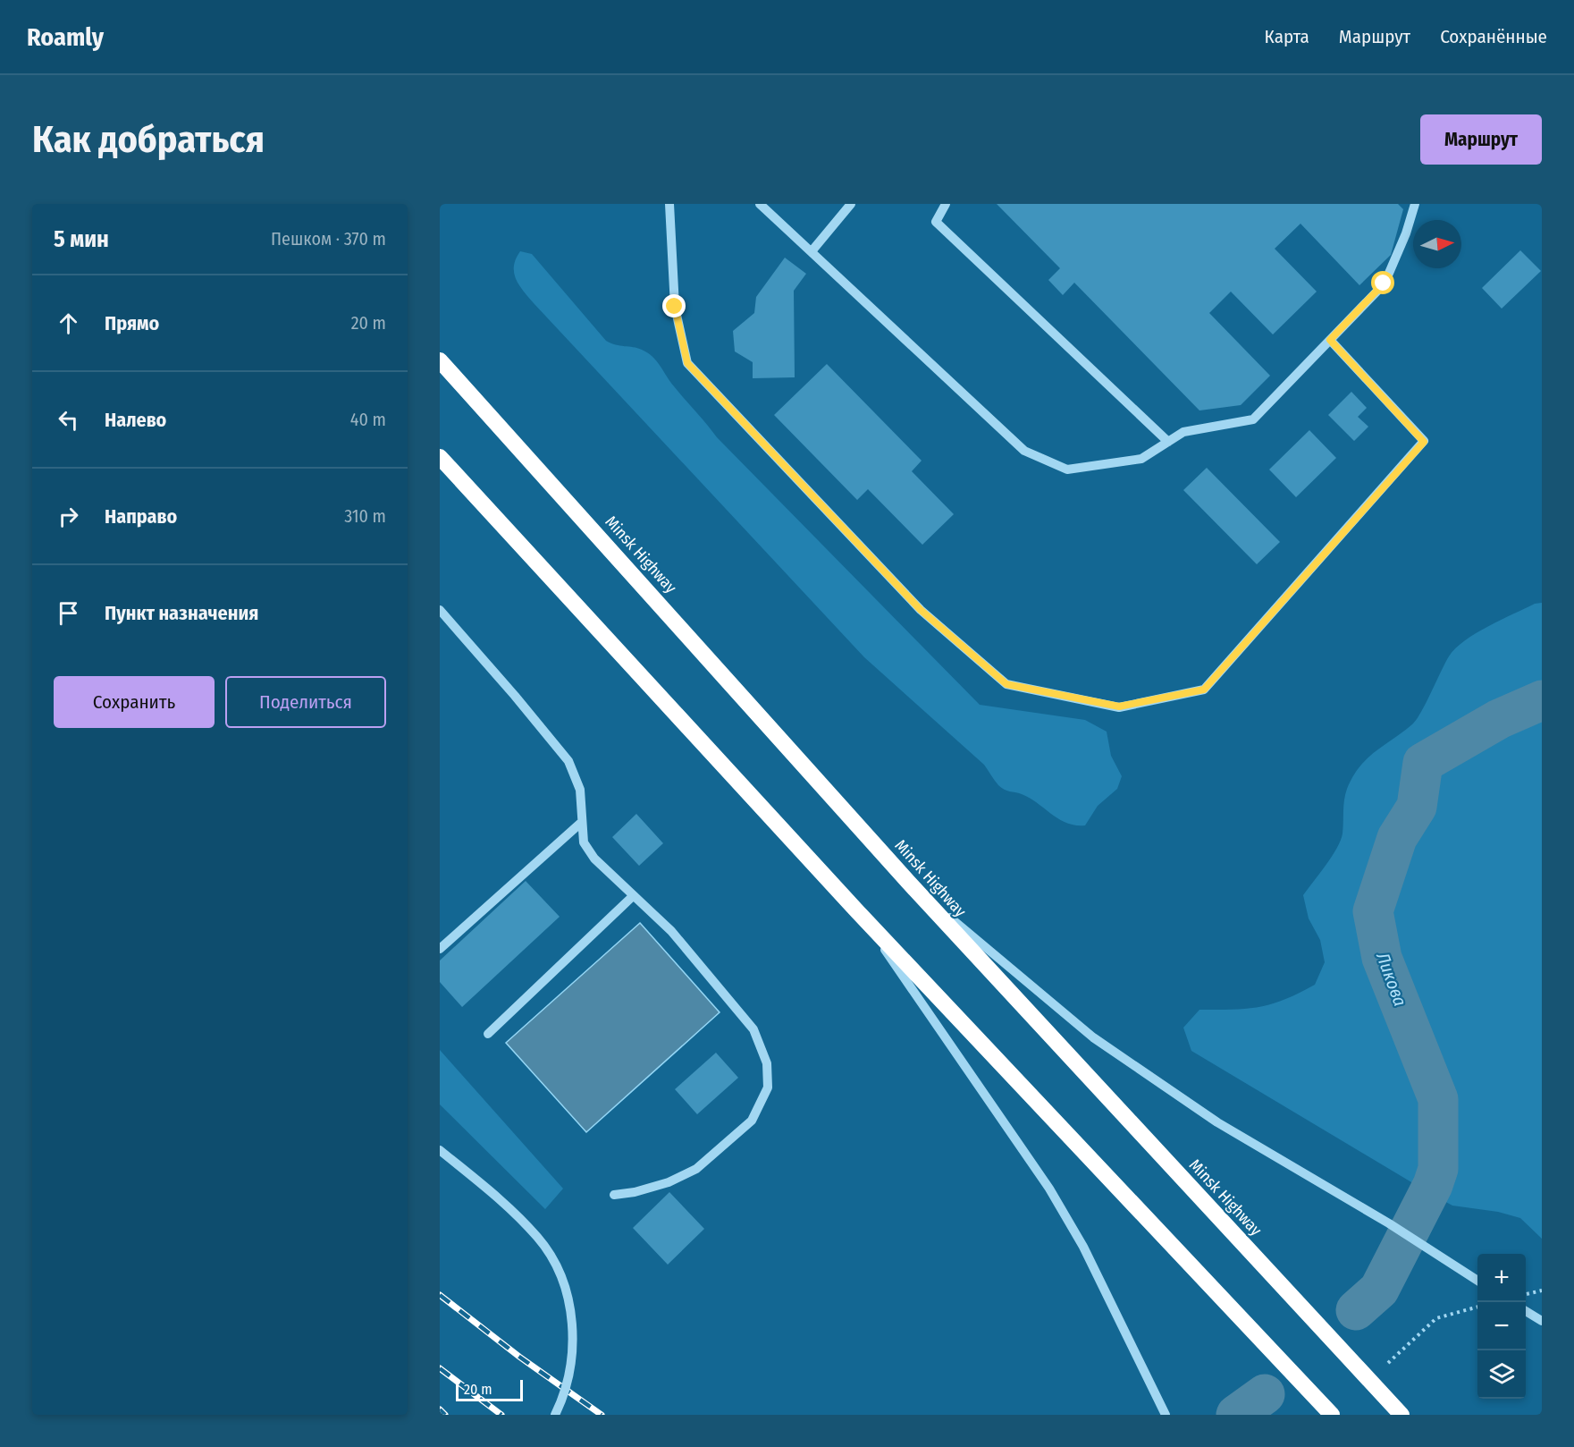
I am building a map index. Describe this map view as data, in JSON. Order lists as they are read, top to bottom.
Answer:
{
  "streets": {
    "highway": ["Minsk Highway"]
  },
  "water": ["Ликова"],
  "scale_bar": "20 m",
  "north": "right",
  "page": {
    "header": "Roamly",
    "nav": ["Карта", "Маршрут", "Сохранённые"],
    "buttons": [
      "Маршрут",
      ["Сохранить", "Поделиться"]
    ],
    "title": "Как добраться",
    "heading": ["5 мин", "Пешком · 370 m"],
    "list": [
      ["Прямо", "20 m"],
      ["Налево", "40 m"],
      ["Направо", "310 m"],
      "Пункт назначения"
    ],
    "map_buttons": ["+", "−"],
    "scale": "20 m"
  }
}
